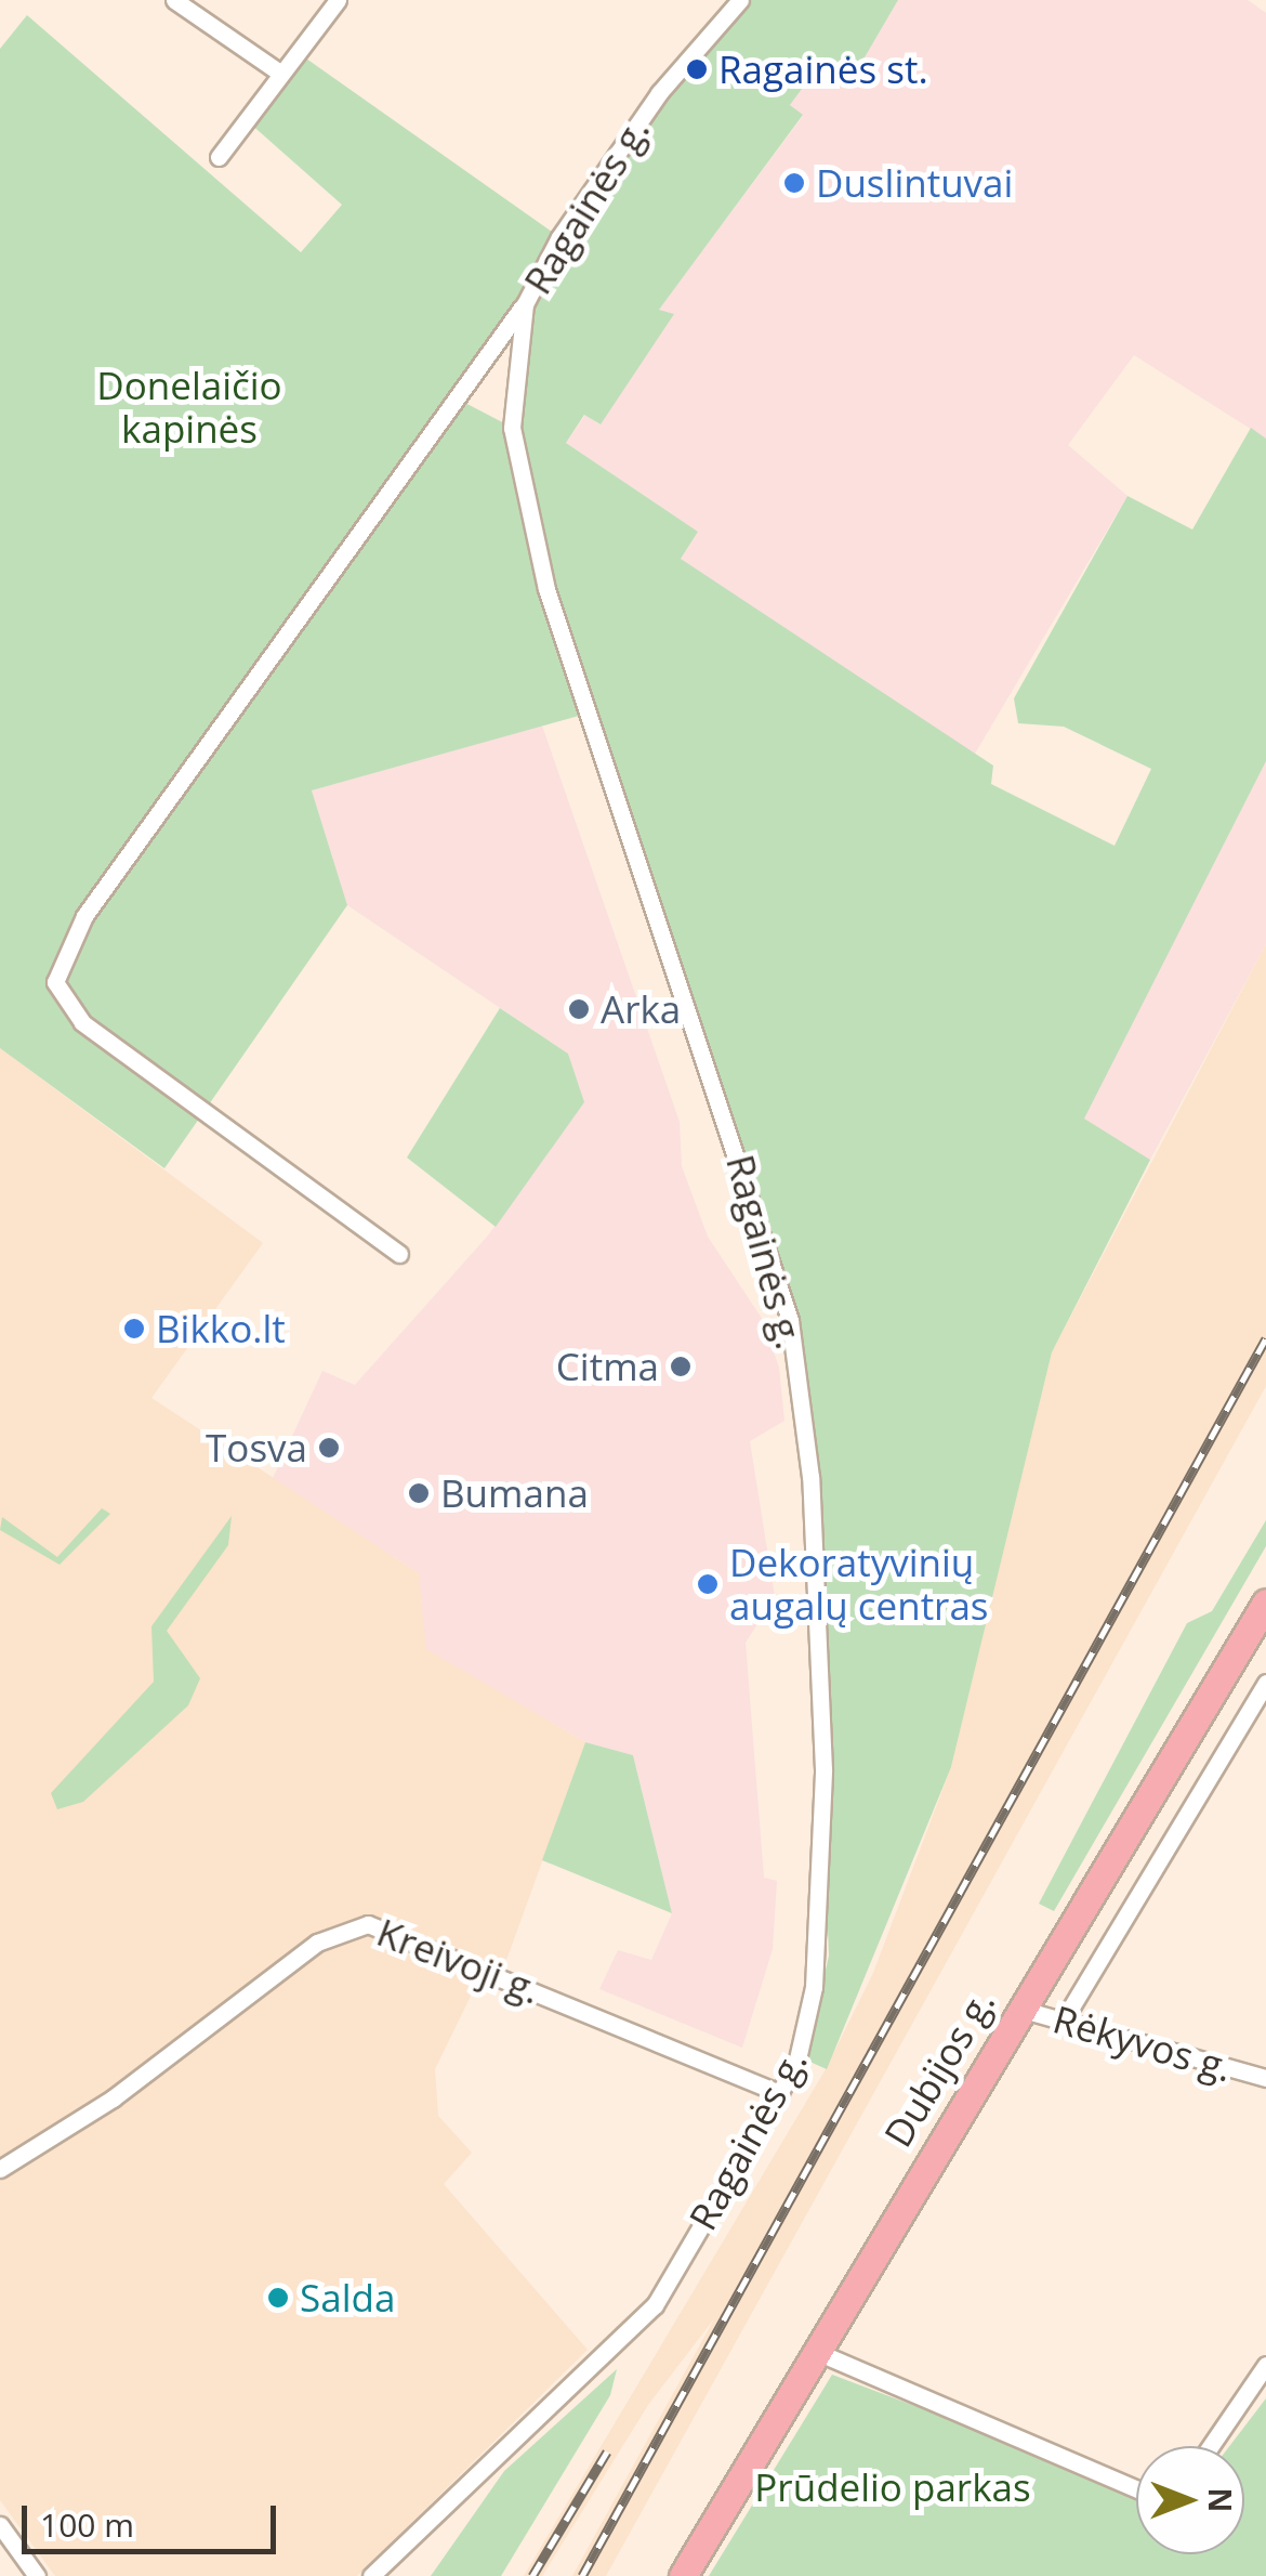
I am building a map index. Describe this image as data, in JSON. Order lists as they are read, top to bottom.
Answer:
{
  "streets": {
    "main road": ["Dubijos g."],
    "street": ["Ragainės g.", "Kreivoji g.", "Rėkyvos g."]
  },
  "crossings": [
    ["Ragainės g.", "Kreivoji g."],
    ["Rėkyvos g.", "Dubijos g."]
  ],
  "parks": ["Donelaičio kapinės", "Prūdelio parkas"],
  "places": [
    "Ragainės st.",
    "Duslintuvai",
    "Arka",
    "Bikko.lt",
    "Citma",
    "Tosva",
    "Bumana",
    "Dekoratyvinių augalų centras",
    "Salda"
  ],
  "scale_bar": "100 m",
  "north": "right"
}
